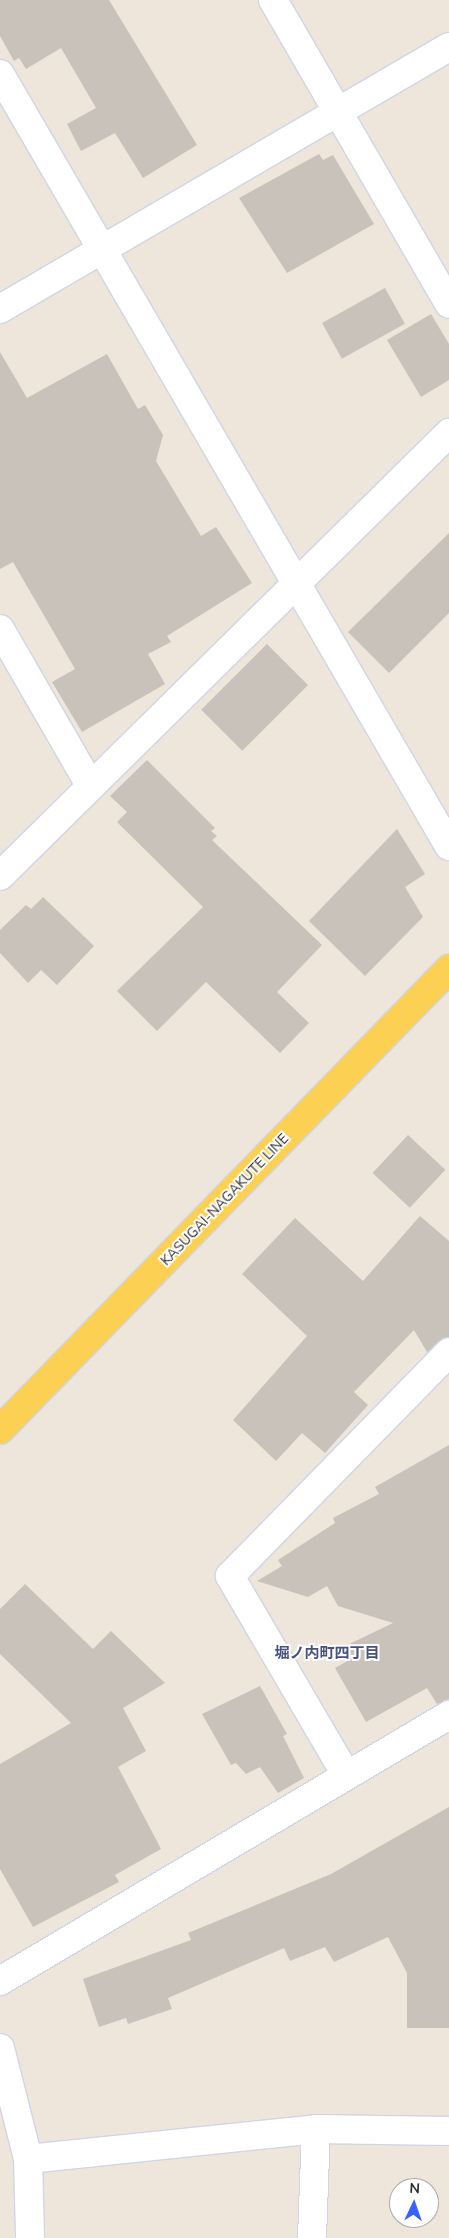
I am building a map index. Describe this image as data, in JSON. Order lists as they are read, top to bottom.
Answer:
{
  "streets": {
    "main road": ["KASUGAI-NAGAKUTE LINE"]
  },
  "districts": ["堀ノ内町四丁目"],
  "north": "top"
}
